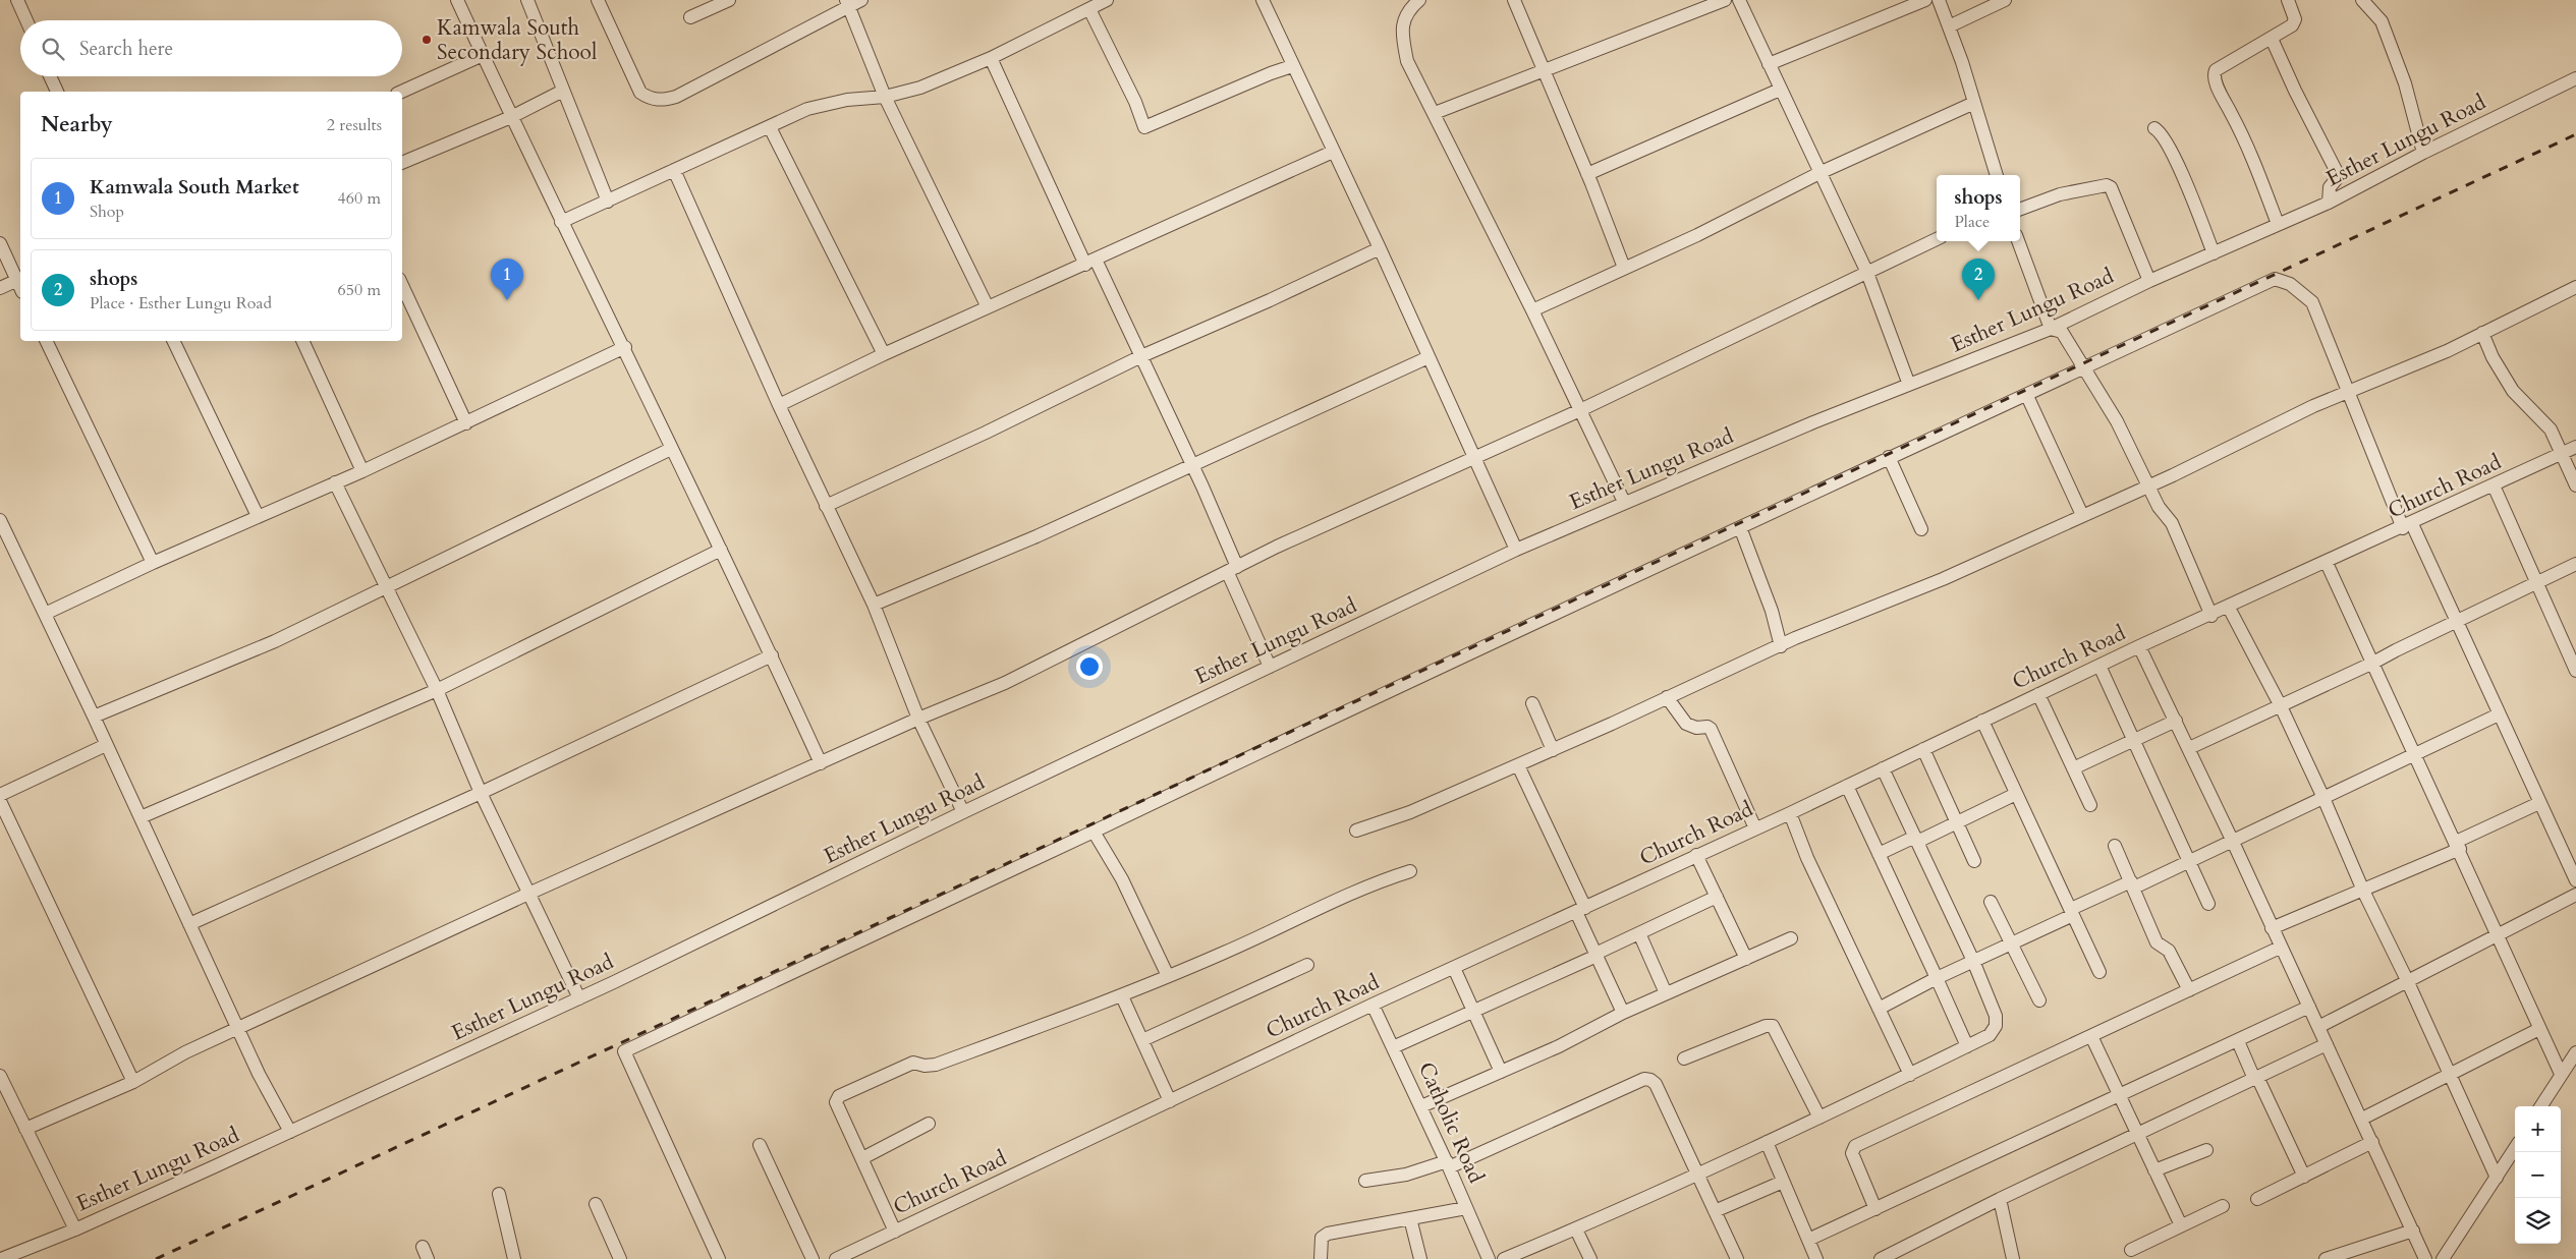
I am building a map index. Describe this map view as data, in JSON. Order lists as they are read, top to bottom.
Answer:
{
  "streets": {
    "street": ["Esther Lungu Road", "Church Road", "Catholic Road"]
  },
  "crossings": [
    ["Church Road", "Catholic Road"]
  ],
  "places": ["Kamwala South Secondary School"],
  "page": {
    "search": "Search here",
    "heading": ["Nearby", "2 results"],
    "list": [
      {
        "mark": "1",
        "name": "Kamwala South Market",
        "note": "Shop",
        "value": "460 m"
      },
      {
        "mark": "2",
        "name": "shops",
        "note": "Place · Esther Lungu Road",
        "value": "650 m"
      }
    ],
    "popup": ["shops", "Place"],
    "pins": ["1", "2"],
    "map_buttons": ["+", "−"]
  }
}
